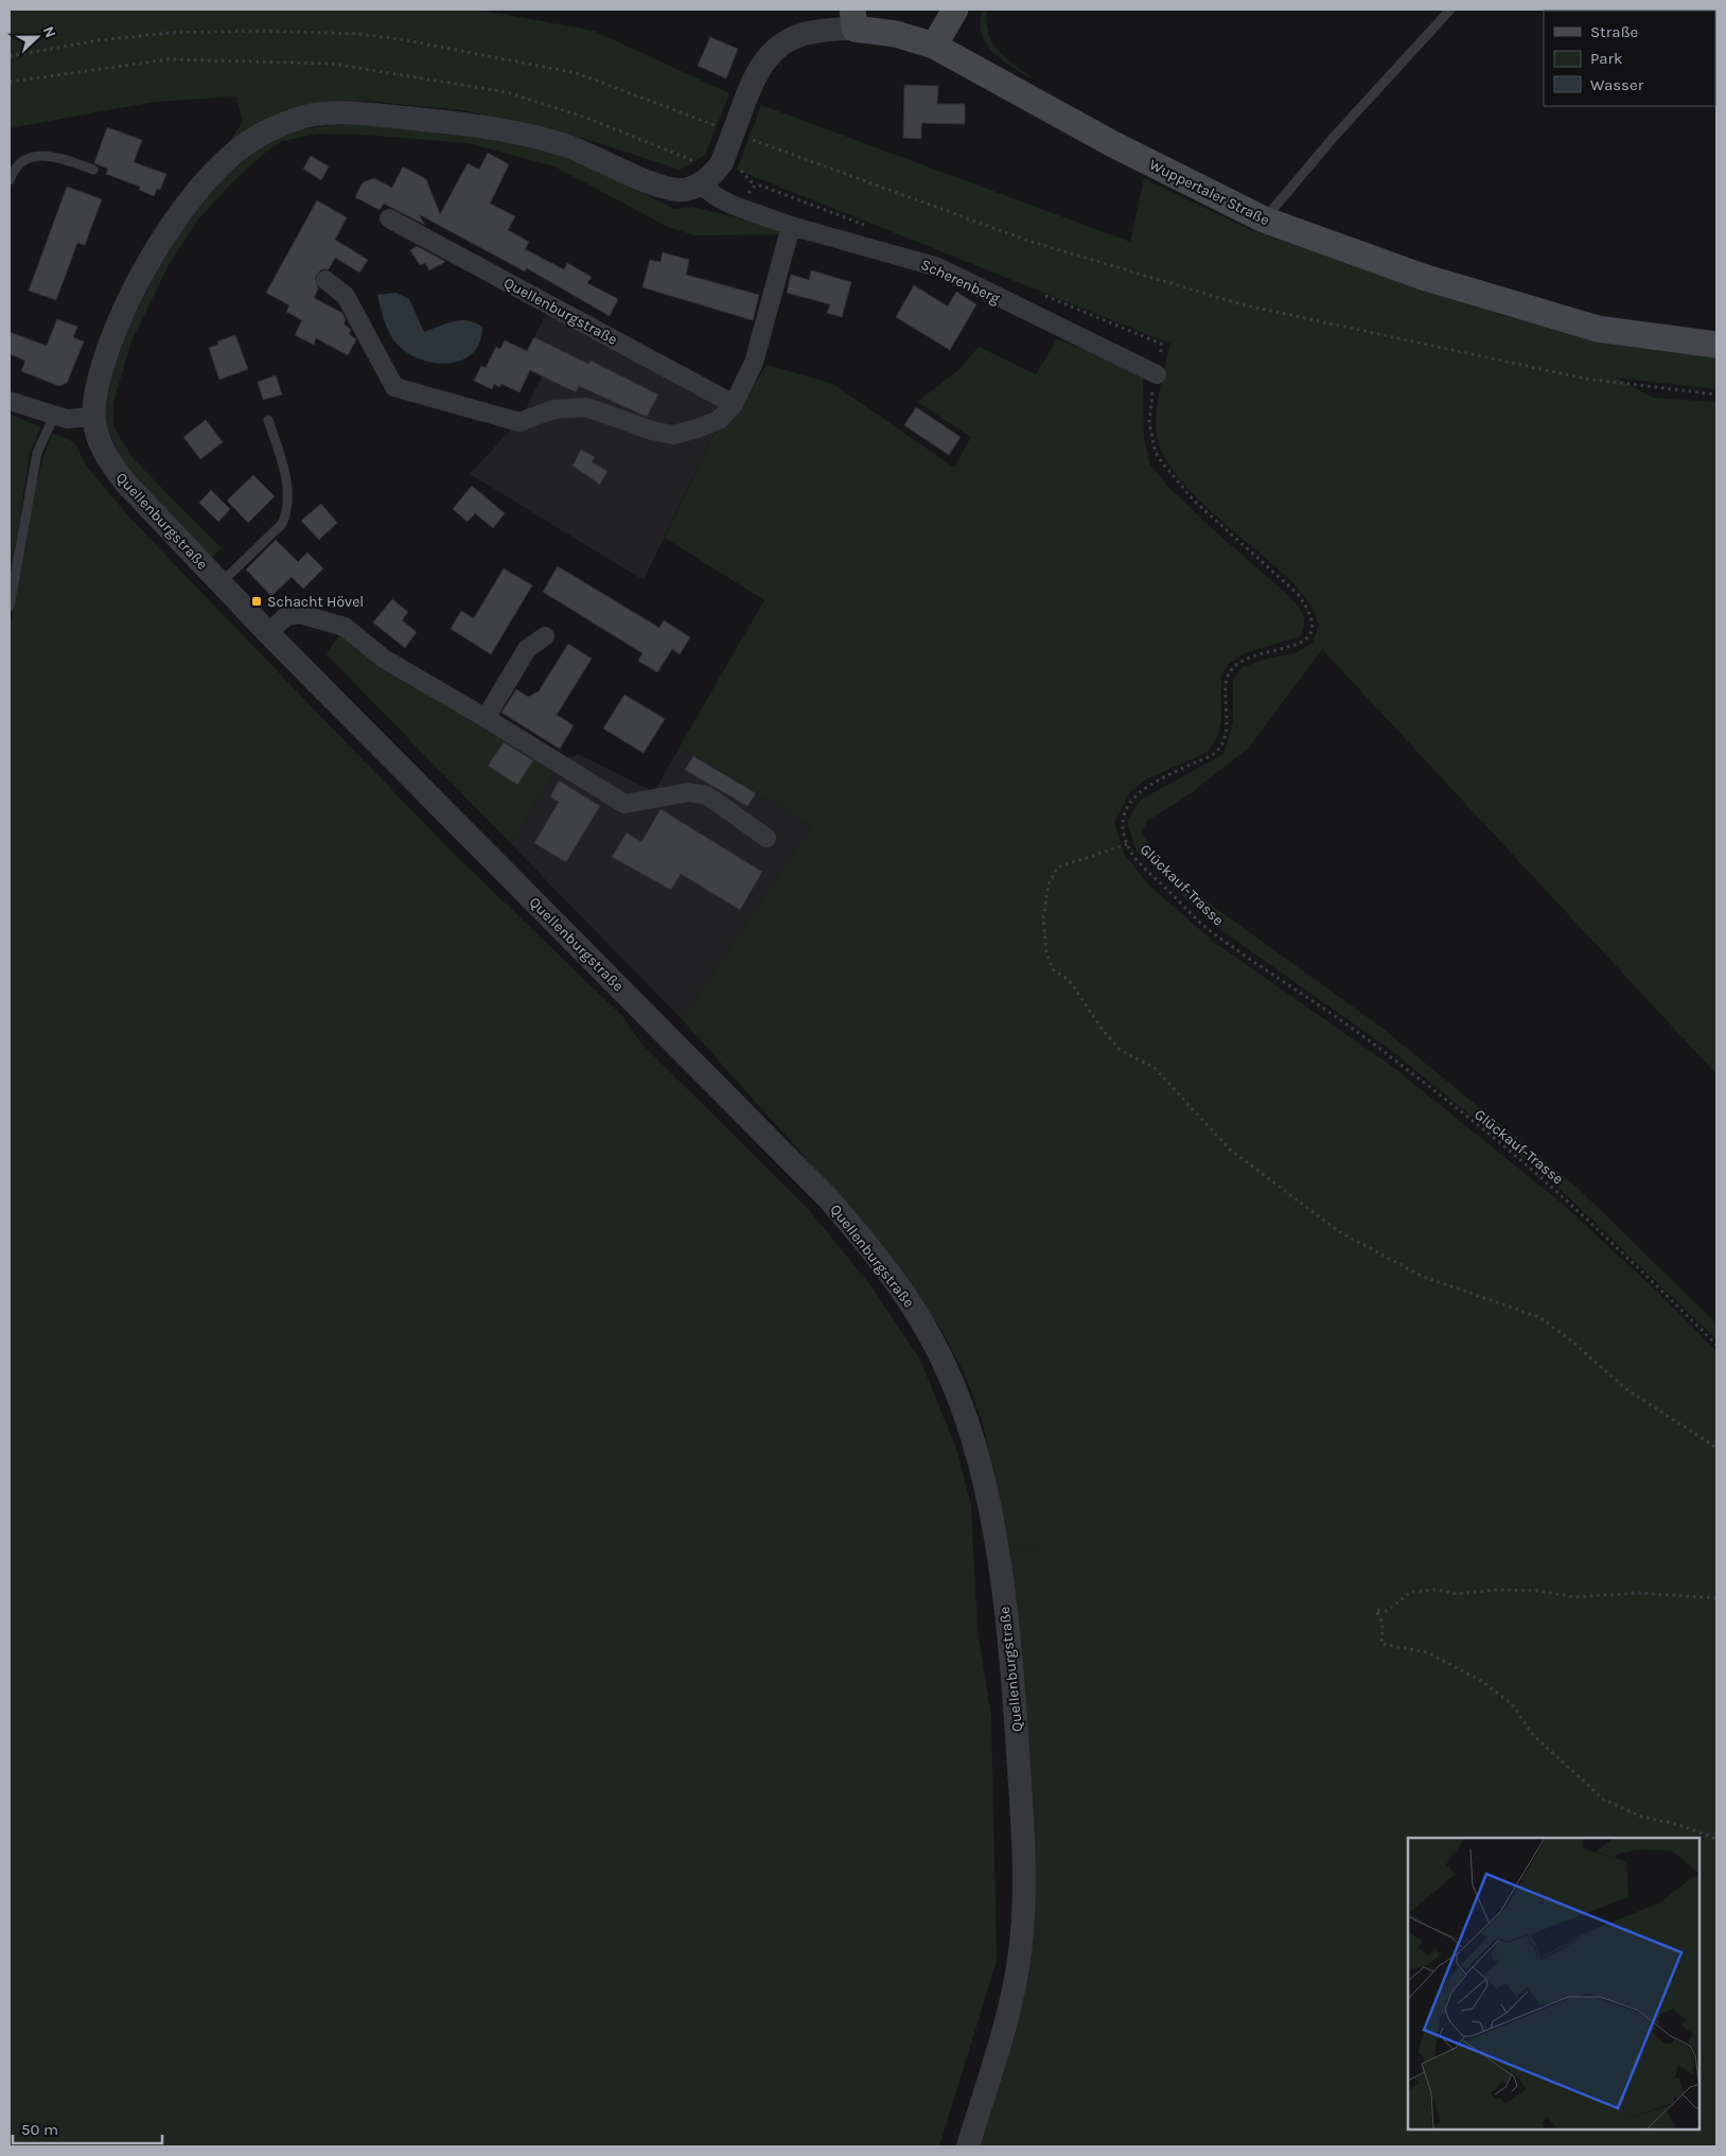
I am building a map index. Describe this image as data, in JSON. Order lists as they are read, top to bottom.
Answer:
{
  "streets": {
    "main road": ["Wuppertaler Straße"],
    "street": ["Scherenberg", "Quellenburgstraße"],
    "path": ["Glückauf-Trasse"]
  },
  "crossings": [
    ["Wuppertaler Straße", "Scherenberg"],
    ["Wuppertaler Straße", "Quellenburgstraße"],
    ["Scherenberg", "Quellenburgstraße"],
    ["Scherenberg", "Glückauf-Trasse"]
  ],
  "places": {
    "transit": ["Schacht Hövel"]
  },
  "legend": ["Straße", "Park", "Wasser"],
  "scale_bar": "50 m",
  "north": "right"
}
